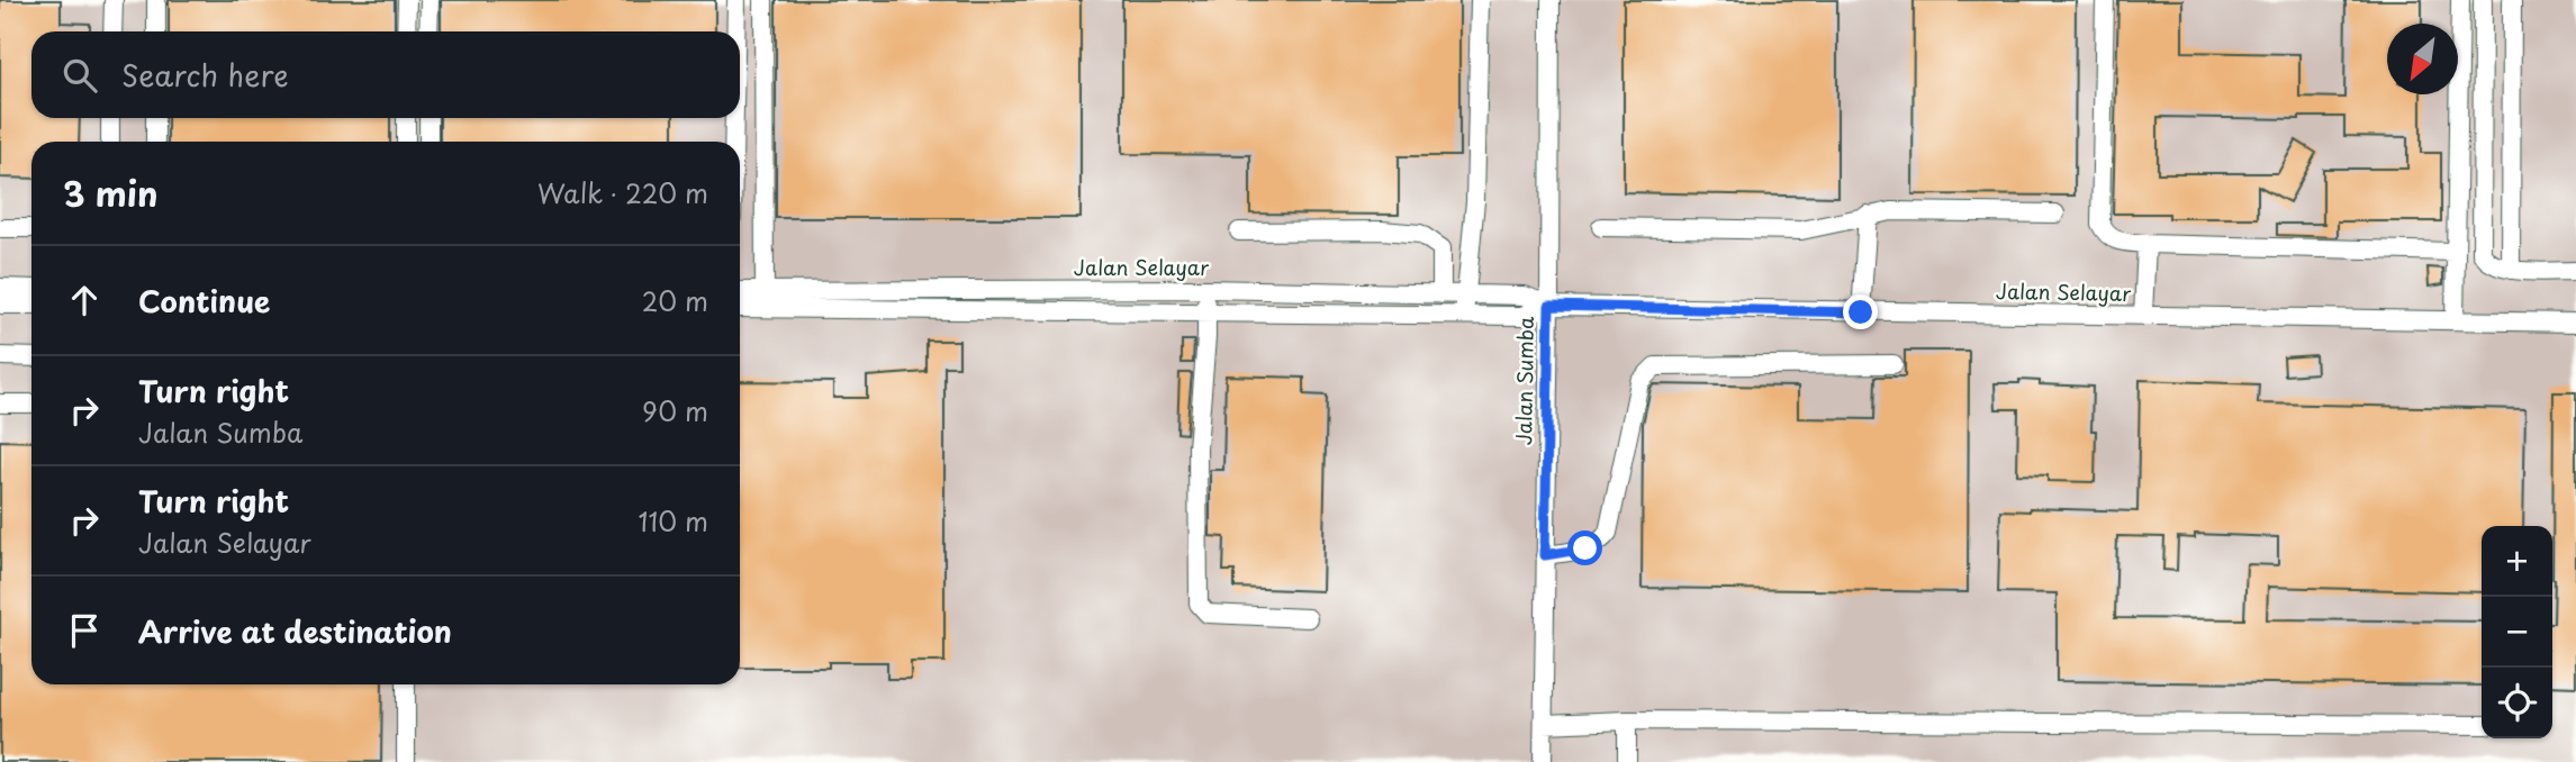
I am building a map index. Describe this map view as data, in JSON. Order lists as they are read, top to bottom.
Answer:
{
  "streets": {
    "street": ["Jalan Selayar", "Jalan Sumba"]
  },
  "crossings": [
    ["Jalan Selayar", "Jalan Sumba"]
  ],
  "north": "bottom left",
  "page": {
    "search": "Search here",
    "heading": ["3 min", "Walk · 220 m"],
    "list": [
      ["Continue", "20 m"],
      ["Turn right", "Jalan Sumba", "90 m"],
      ["Turn right", "Jalan Selayar", "110 m"],
      "Arrive at destination"
    ],
    "map_buttons": ["+", "−"]
  }
}
